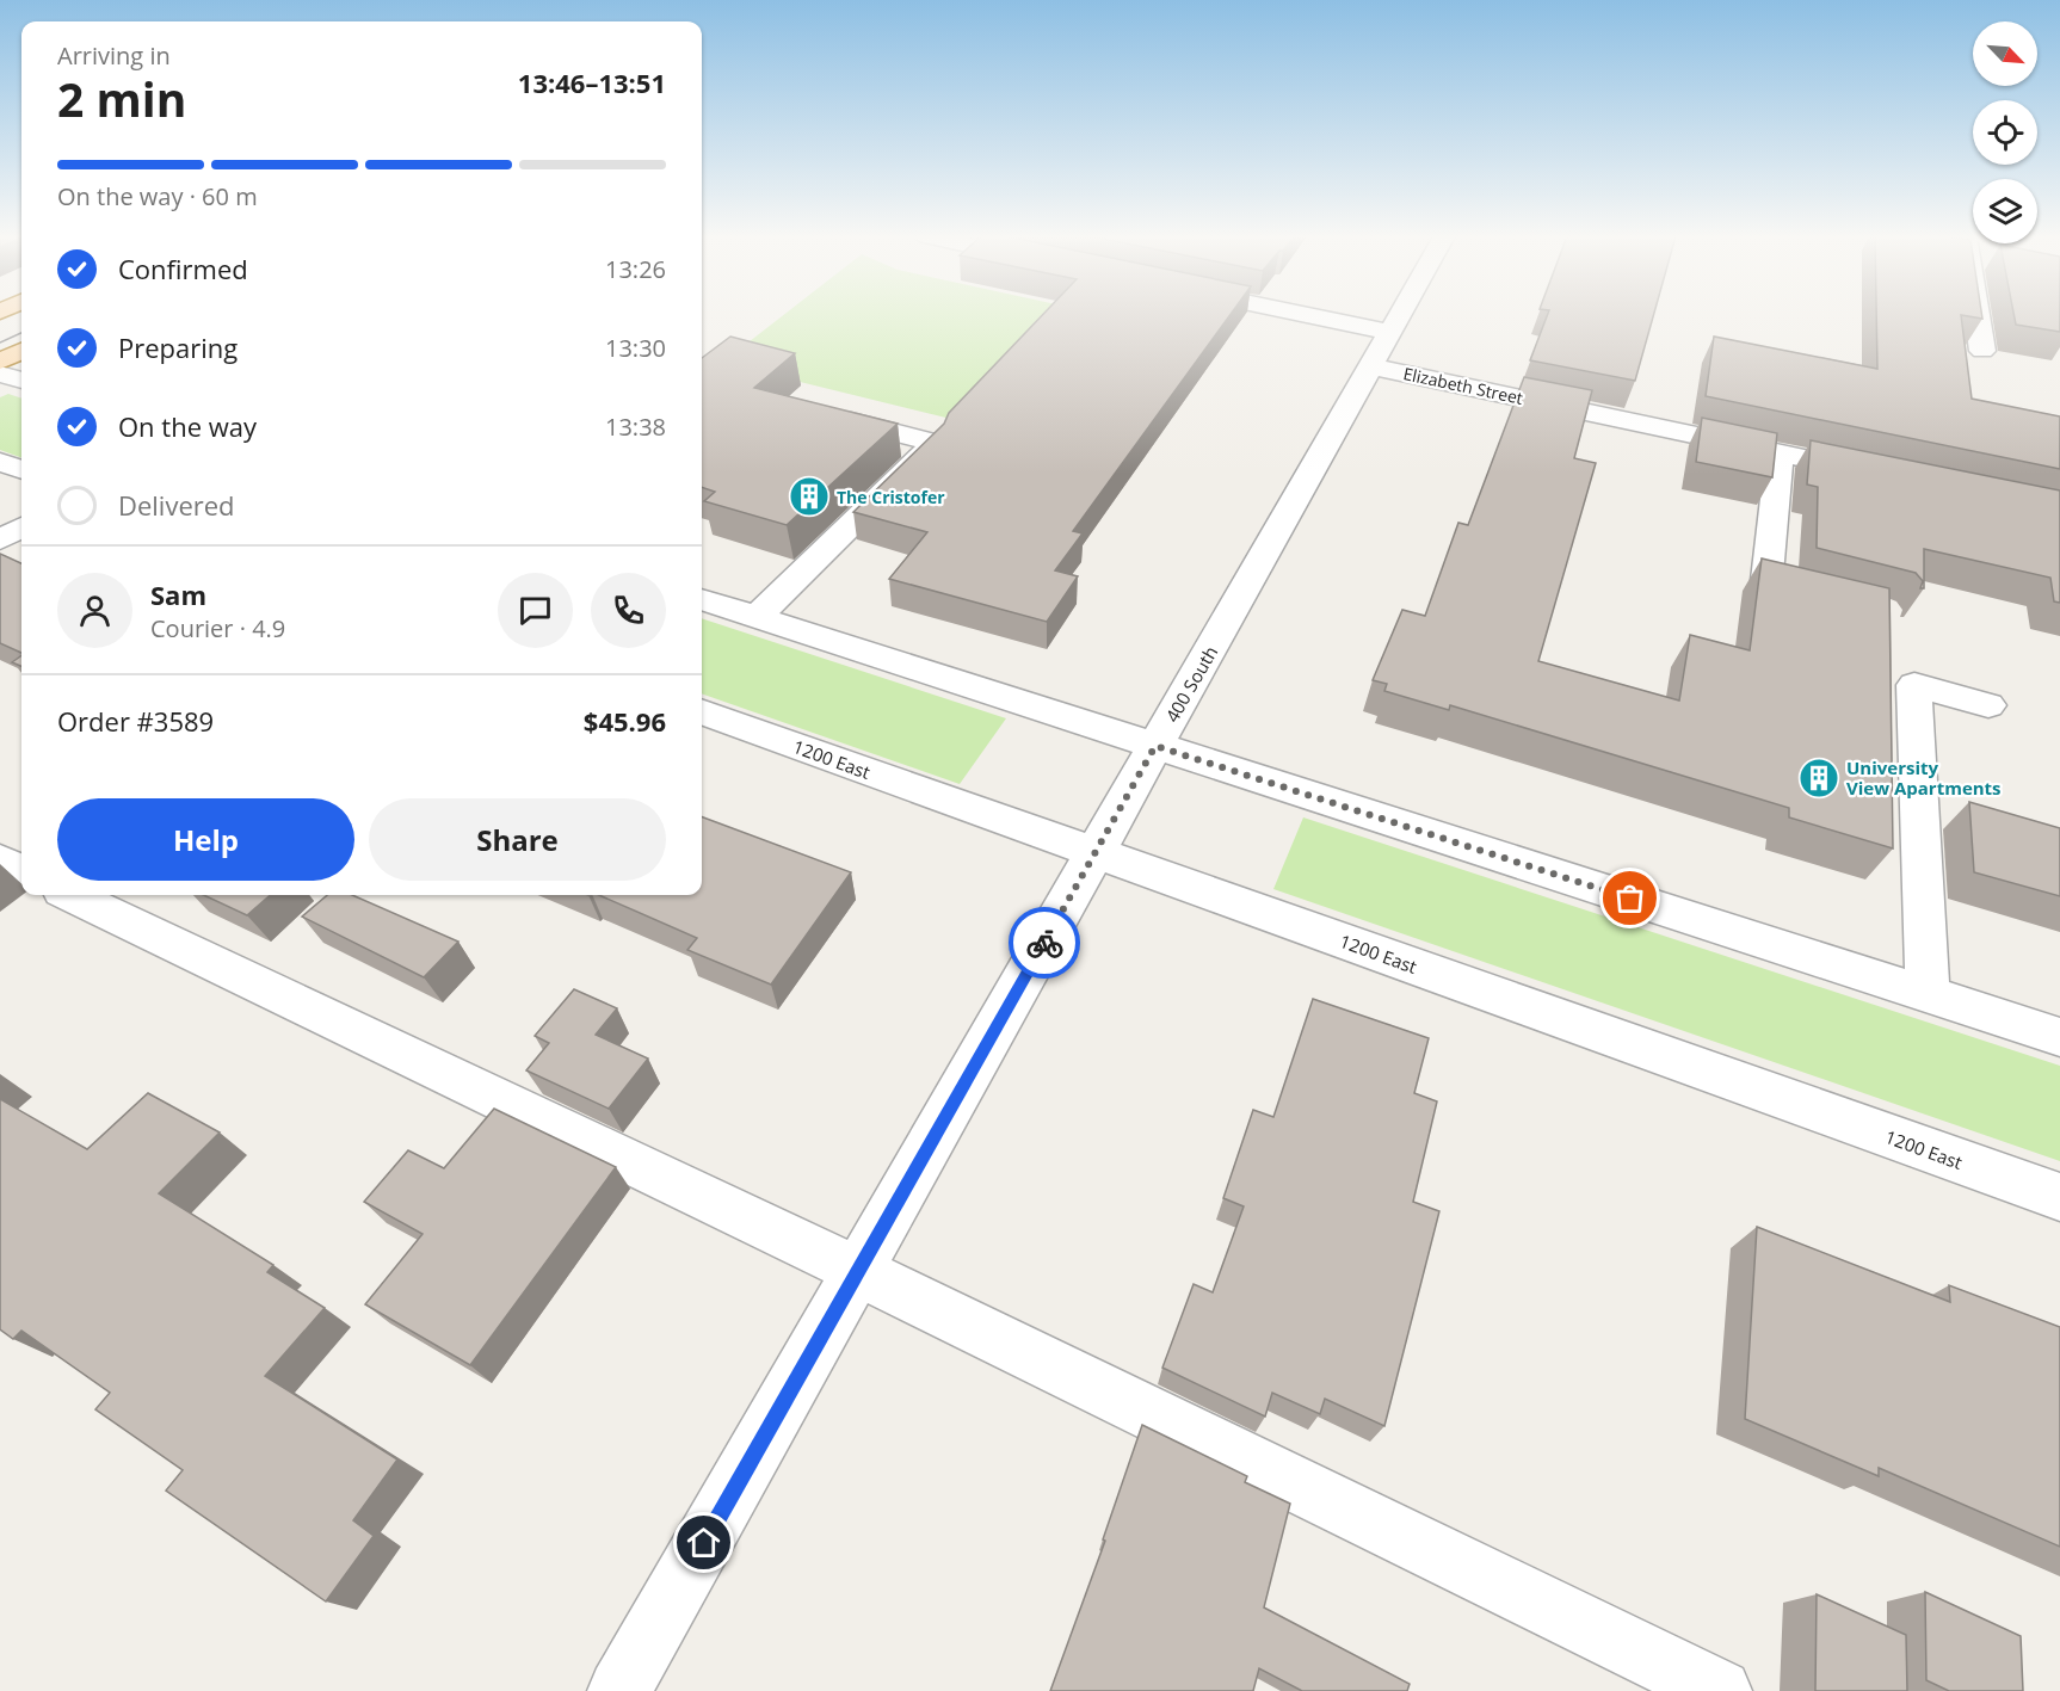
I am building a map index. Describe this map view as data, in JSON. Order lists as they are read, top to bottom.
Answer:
{
  "streets": {
    "street": ["Elizabeth Street", "400 South", "1200 East"]
  },
  "crossings": [
    ["Elizabeth Street", "400 South"],
    ["400 South", "1200 East"]
  ],
  "places": {
    "building": ["The Cristofer", "University View Apartments"]
  },
  "north": "bottom right",
  "page": {
    "heading": ["2 min", "Arriving in", "13:46–13:51"],
    "panel": [
      "Sam",
      "Courier · 4.9",
      "Order #3589",
      "$45.96"
    ],
    "bar": "On the way · 60 m",
    "list": [
      ["Confirmed", "13:26"],
      ["Preparing", "13:30"],
      ["On the way", "13:38"],
      "Delivered"
    ],
    "buttons": ["Help", "Share"]
  }
}
